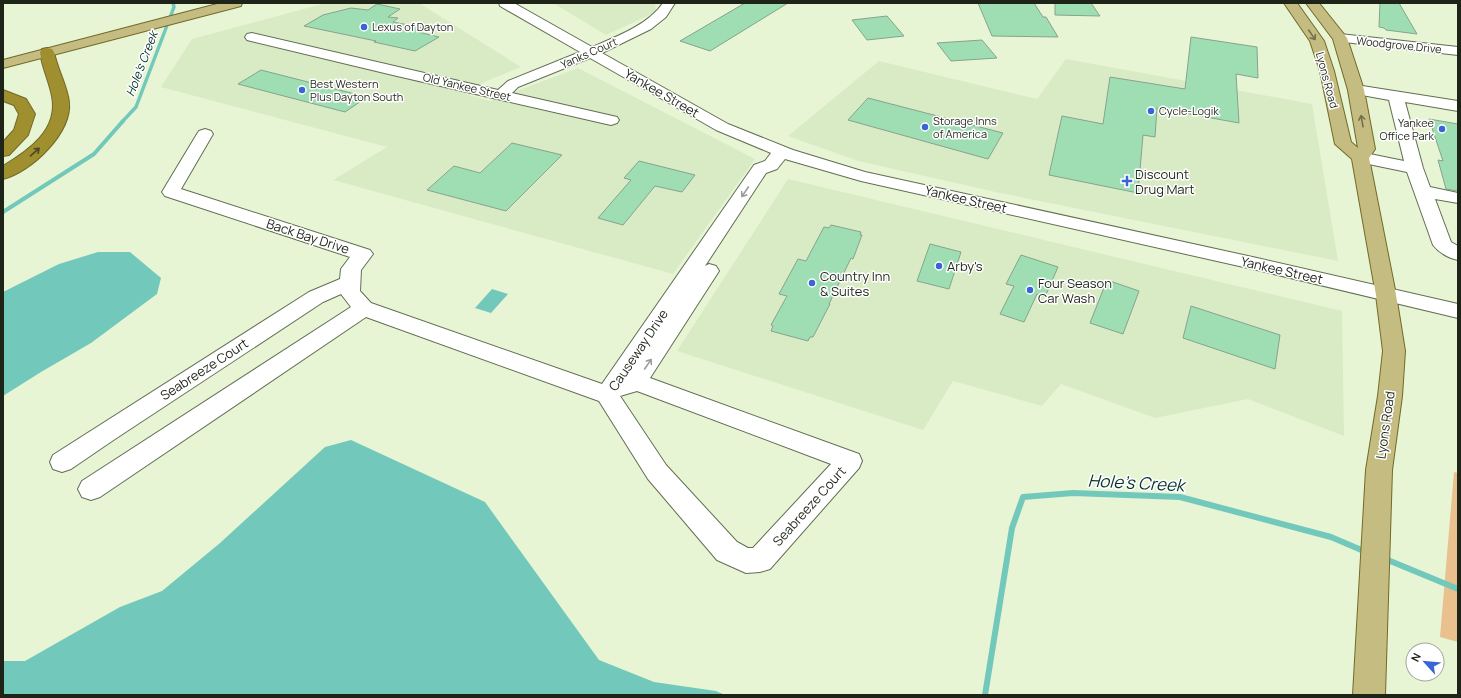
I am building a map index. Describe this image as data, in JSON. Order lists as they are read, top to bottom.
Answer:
{
  "streets": {
    "main road": ["Lyons Road"],
    "street": [
      "Woodgrove Drive",
      "Yanks Court",
      "Old Yankee Street",
      "Yankee Street",
      "Back Bay Drive",
      "Causeway Drive",
      "Seabreeze Court"
    ]
  },
  "crossings": [
    ["Woodgrove Drive", "Lyons Road"],
    ["Yanks Court", "Old Yankee Street"],
    ["Yanks Court", "Yankee Street"],
    ["Lyons Road", "Yankee Street"],
    ["Yankee Street", "Causeway Drive"],
    ["Back Bay Drive", "Seabreeze Court"],
    ["Causeway Drive", "Seabreeze Court"]
  ],
  "water": ["Hole's Creek"],
  "places": {
    "other": [
      "Lexus of Dayton",
      "Best Western Plus Dayton South",
      "Cycle-Logik",
      "Storage Inns of America",
      "Yankee Office Park",
      "Arby's",
      "Country Inn & Suites",
      "Four Season Car Wash"
    ],
    "health": ["Discount Drug Mart"]
  },
  "north": "top left"
}
